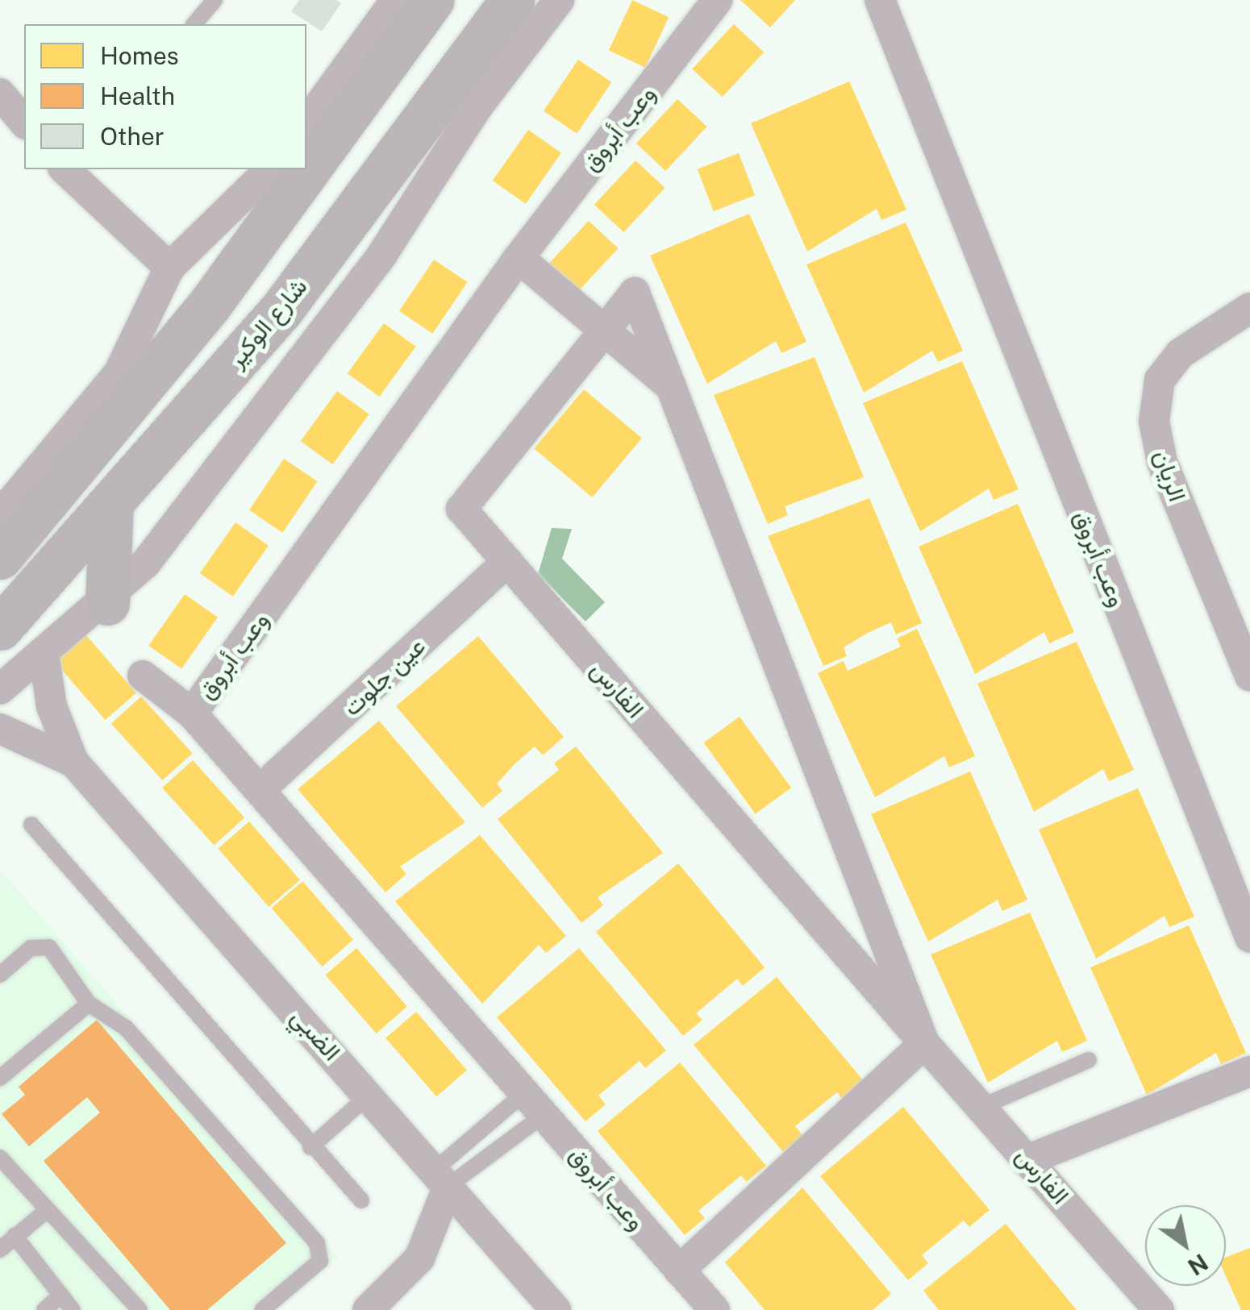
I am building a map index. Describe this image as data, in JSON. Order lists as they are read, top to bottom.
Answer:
{
  "streets": {
    "main road": ["شارع الوكير"],
    "street": [
      "وعب أبروق",
      "الريان",
      "عين جلوت",
      "الفارس",
      "الضبي"
    ]
  },
  "crossings": [
    ["وعب أبروق", "عين جلوت"],
    ["وعب أبروق", "الفارس"],
    ["عين جلوت", "الفارس"]
  ],
  "legend": ["Homes", "Health", "Other"],
  "north": "bottom right"
}
